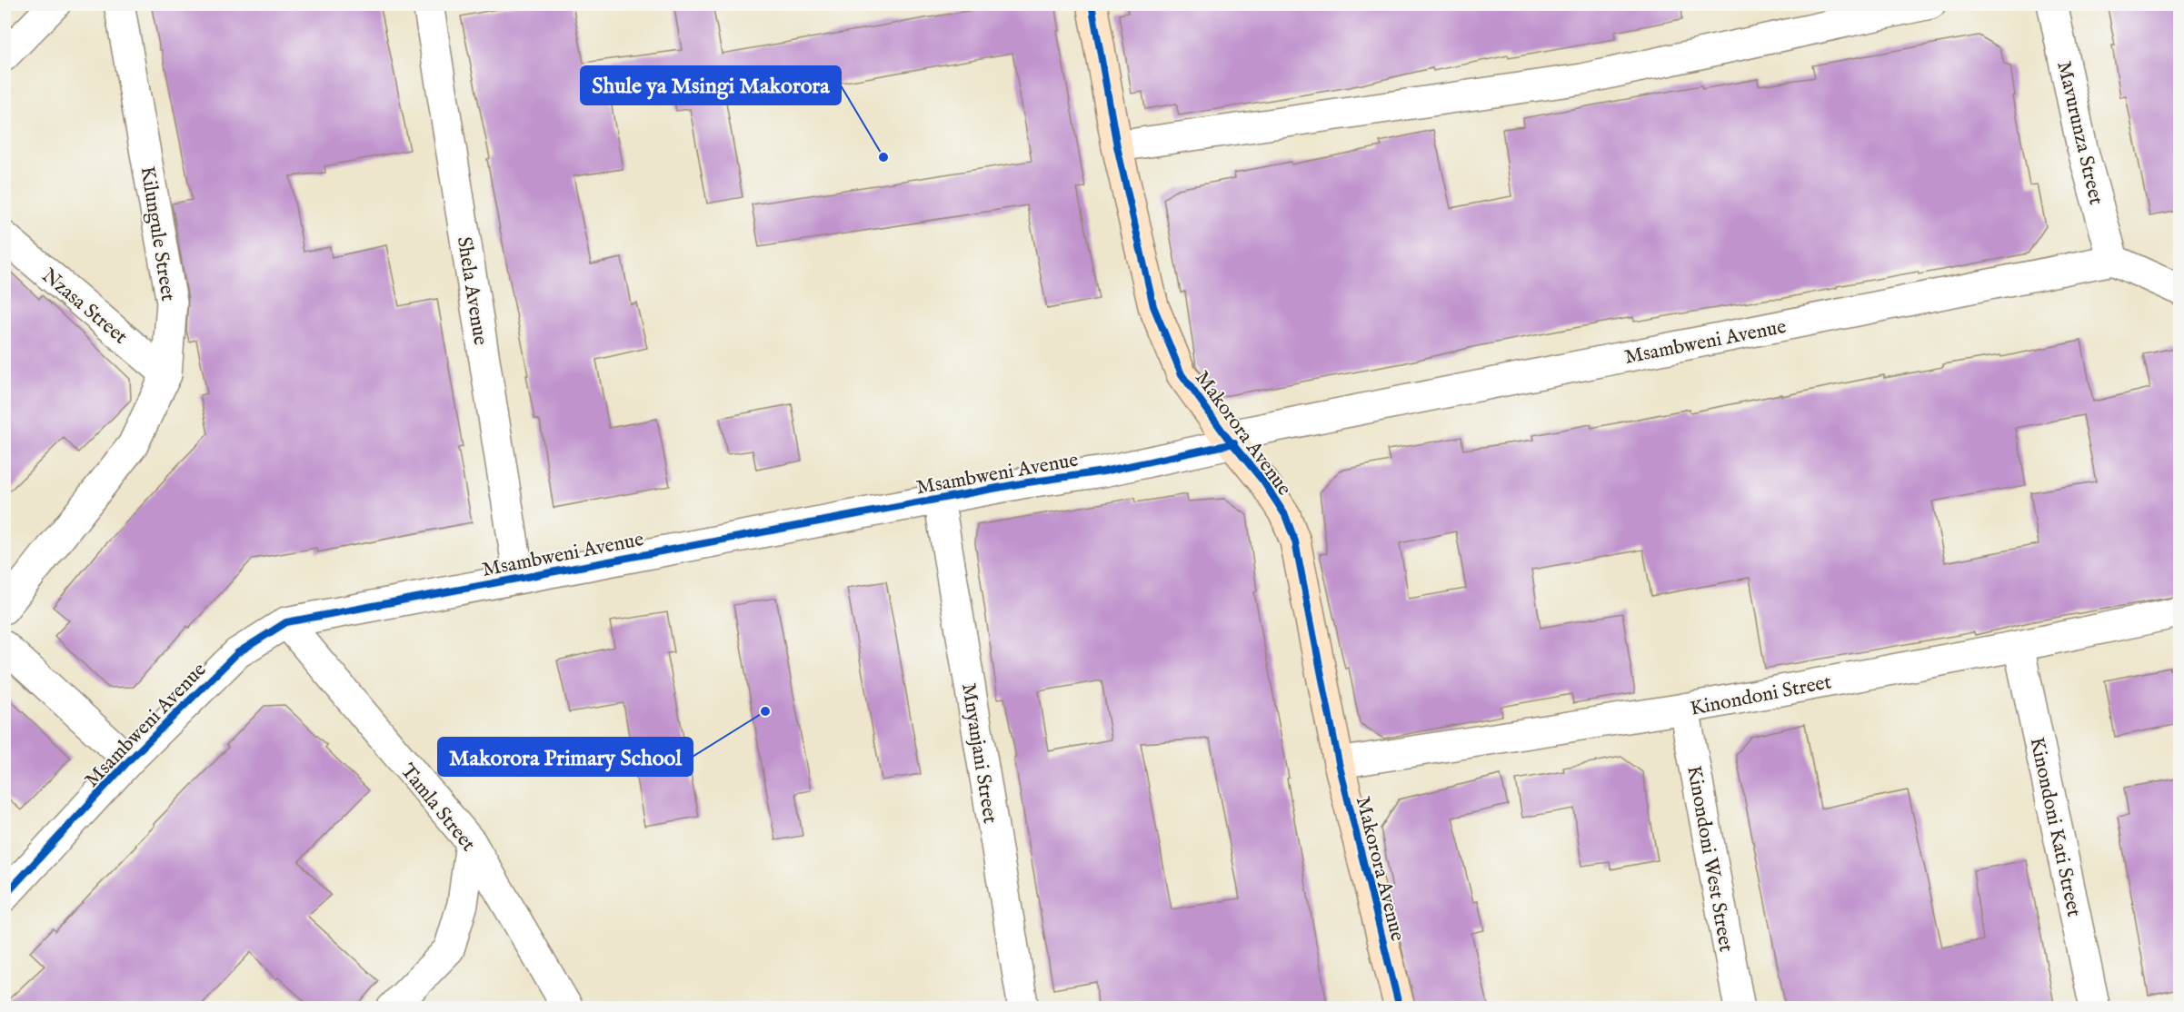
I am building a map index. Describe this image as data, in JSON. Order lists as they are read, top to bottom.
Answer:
{
  "streets": {
    "street": [
      "Mavurunza Street",
      "Kilungule Street",
      "Shela Avenue",
      "Nzasa Street",
      "Msambweni Avenue",
      "Makorora Avenue",
      "Kinondoni Street",
      "Mnyanjani Street",
      "Tamla Street",
      "Kinondoni Kati Street",
      "Kinondoni West Street"
    ]
  },
  "crossings": [
    ["Mavurunza Street", "Msambweni Avenue"],
    ["Kilungule Street", "Nzasa Street"],
    ["Shela Avenue", "Msambweni Avenue"],
    ["Msambweni Avenue", "Makorora Avenue"],
    ["Msambweni Avenue", "Mnyanjani Street"],
    ["Msambweni Avenue", "Tamla Street"],
    ["Makorora Avenue", "Kinondoni Street"],
    ["Kinondoni Street", "Kinondoni Kati Street"],
    ["Kinondoni Street", "Kinondoni West Street"]
  ],
  "places": ["Shule ya Msingi Makorora", "Makorora Primary School"]
}
